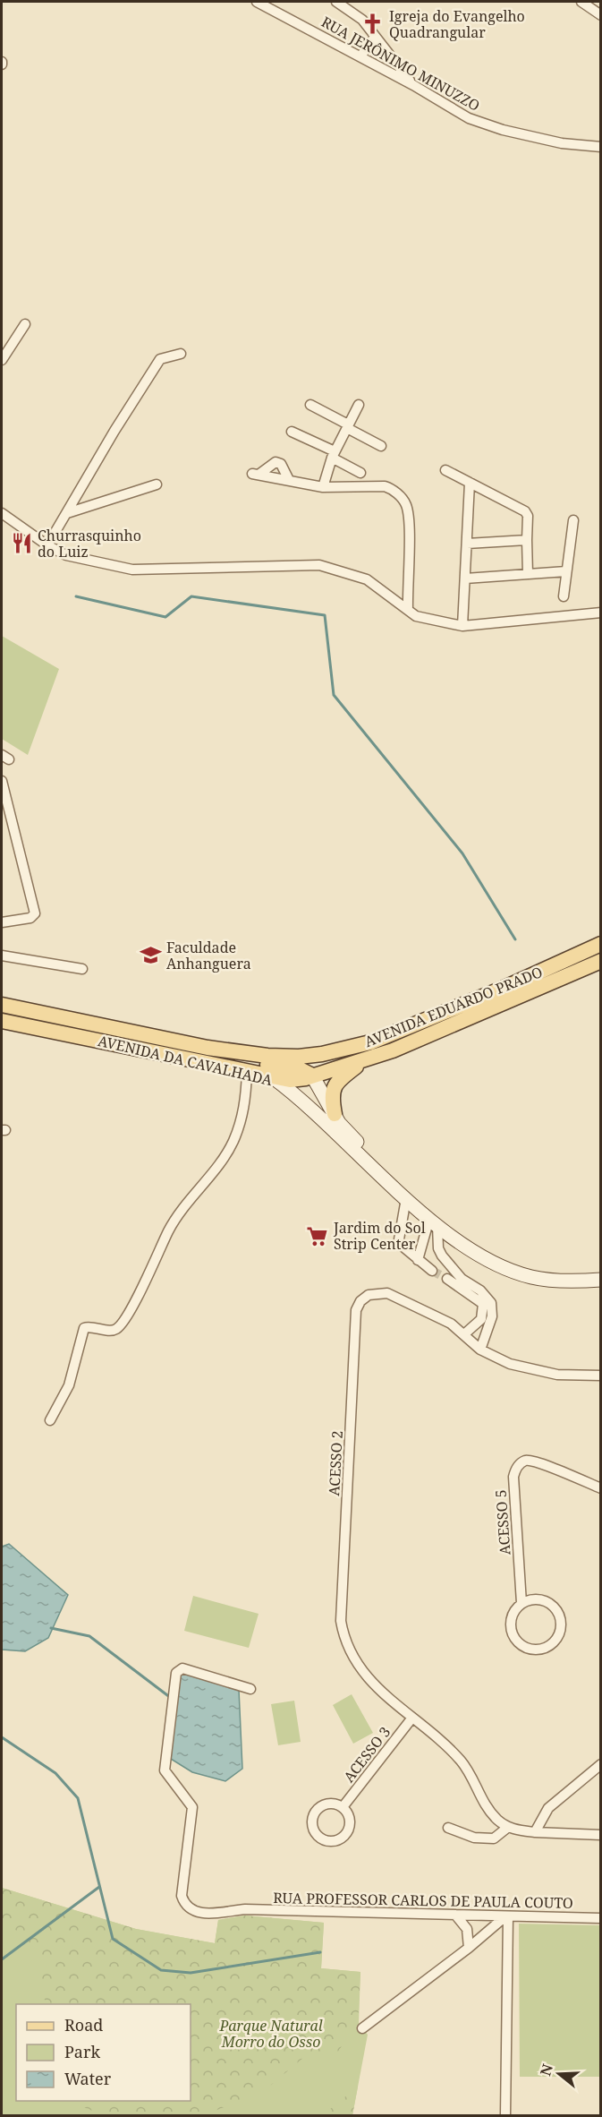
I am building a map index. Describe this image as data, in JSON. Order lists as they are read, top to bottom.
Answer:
{
  "streets": {
    "main road": ["AVENIDA EDUARDO PRADO", "AVENIDA DA CAVALHADA"],
    "street": [
      "RUA JERÔNIMO MINUZZO",
      "ACESSO 2",
      "ACESSO 5",
      "ACESSO 3",
      "RUA PROFESSOR CARLOS DE PAULA COUTO"
    ]
  },
  "crossings": [
    ["AVENIDA EDUARDO PRADO", "AVENIDA DA CAVALHADA"],
    ["ACESSO 2", "ACESSO 3"]
  ],
  "parks": ["Parque Natural Morro do Osso"],
  "places": {
    "church": ["Igreja do Evangelho Quadrangular"],
    "restaurant": ["Churrasquinho do Luiz"],
    "school or university": ["Faculdade Anhanguera"],
    "supermarket": ["Jardim do Sol Strip Center"]
  },
  "legend": ["Road", "Park", "Water"],
  "north": "left"
}
